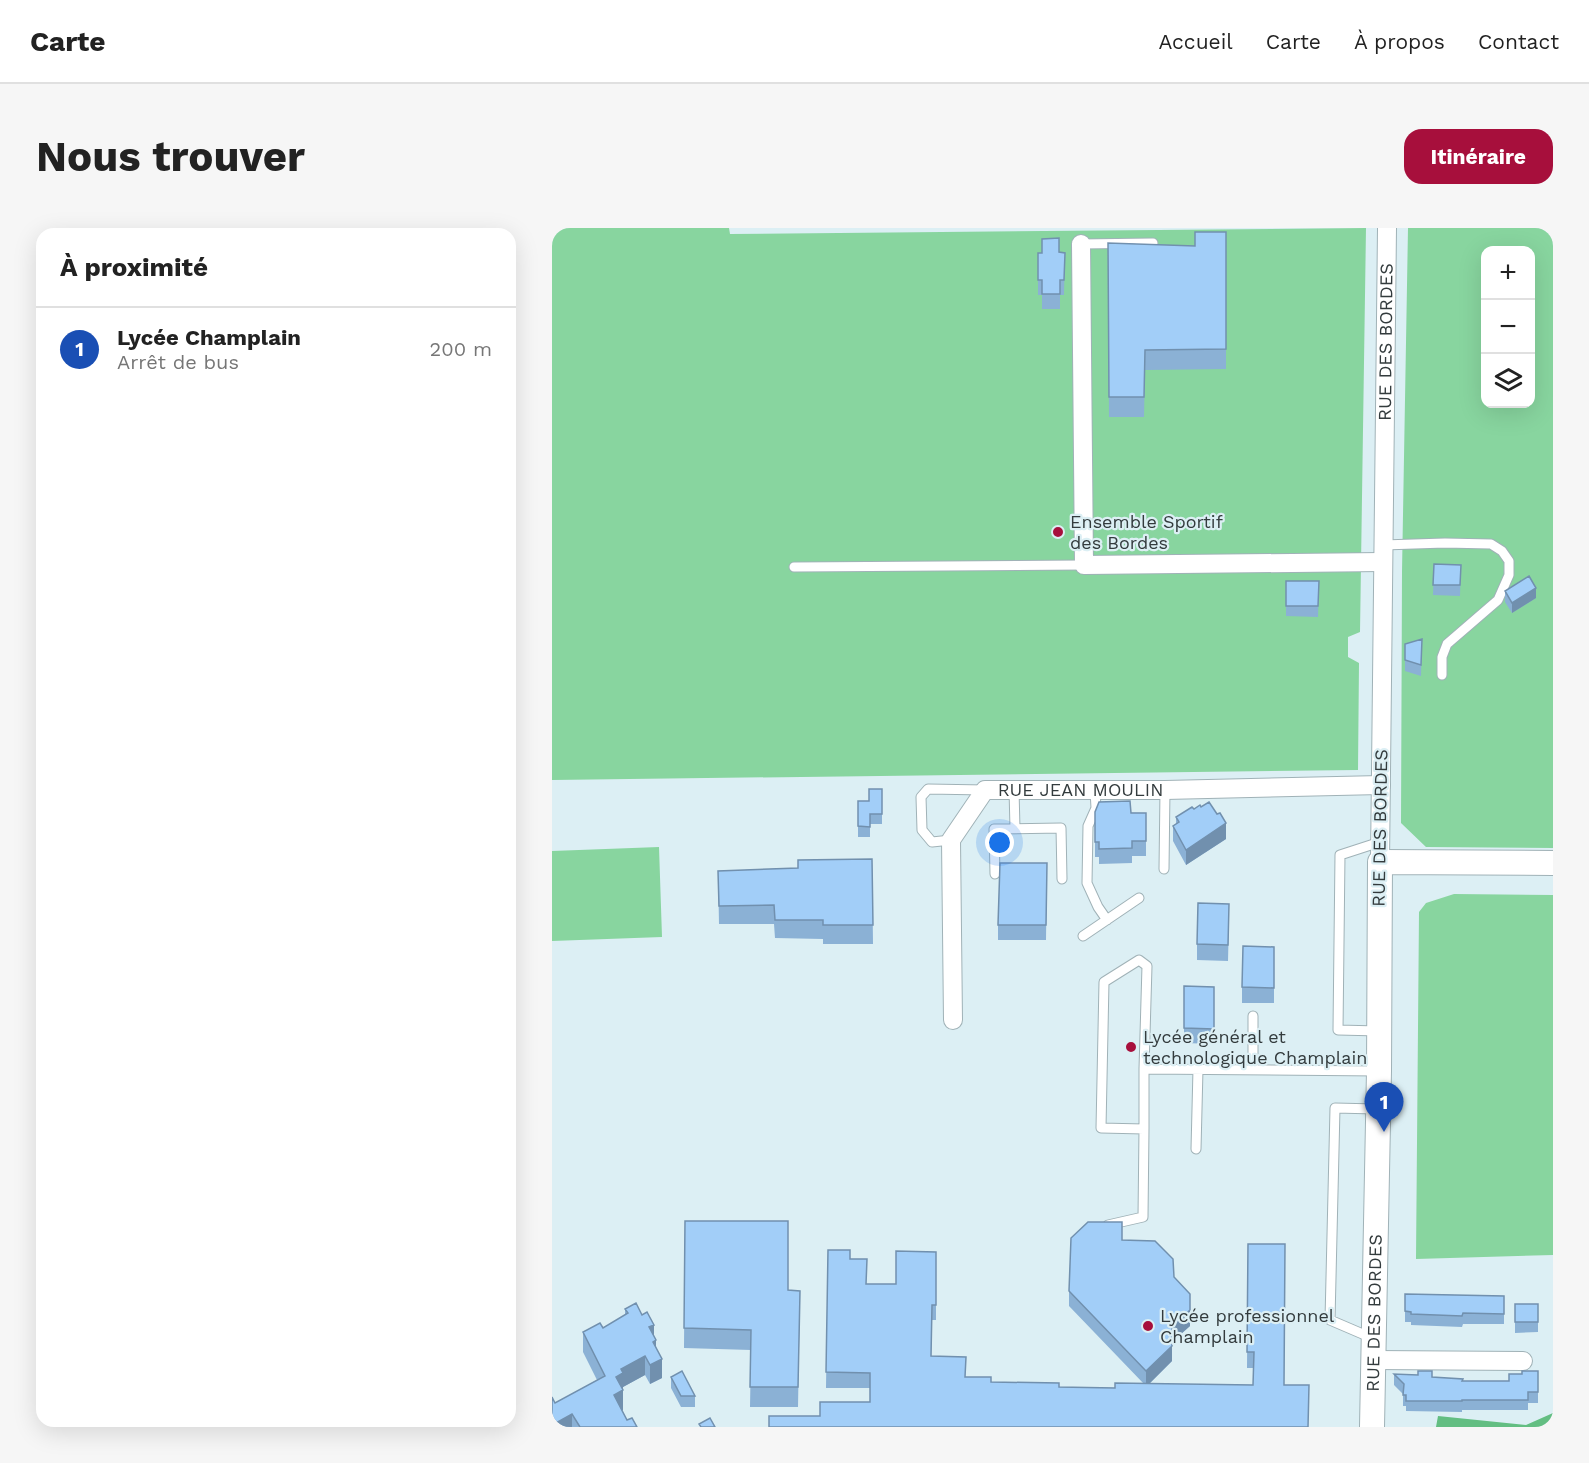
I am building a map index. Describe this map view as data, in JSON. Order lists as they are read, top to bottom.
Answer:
{
  "streets": {
    "street": ["RUE DES BORDES", "RUE JEAN MOULIN"]
  },
  "crossings": [
    ["RUE DES BORDES", "RUE JEAN MOULIN"]
  ],
  "places": ["Ensemble Sportif des Bordes", "Lycée général et technologique Champlain", "Lycée professionnel Champlain"],
  "page": {
    "header": "Carte",
    "nav": [
      "Accueil",
      "Carte",
      "À propos",
      "Contact"
    ],
    "buttons": "Itinéraire",
    "title": "Nous trouver",
    "heading": "À proximité",
    "map_buttons": ["+", "−"],
    "list": [
      {
        "mark": "1",
        "name": "Lycée Champlain",
        "note": "Arrêt de bus",
        "value": "200 m"
      }
    ],
    "pins": "1"
  }
}
